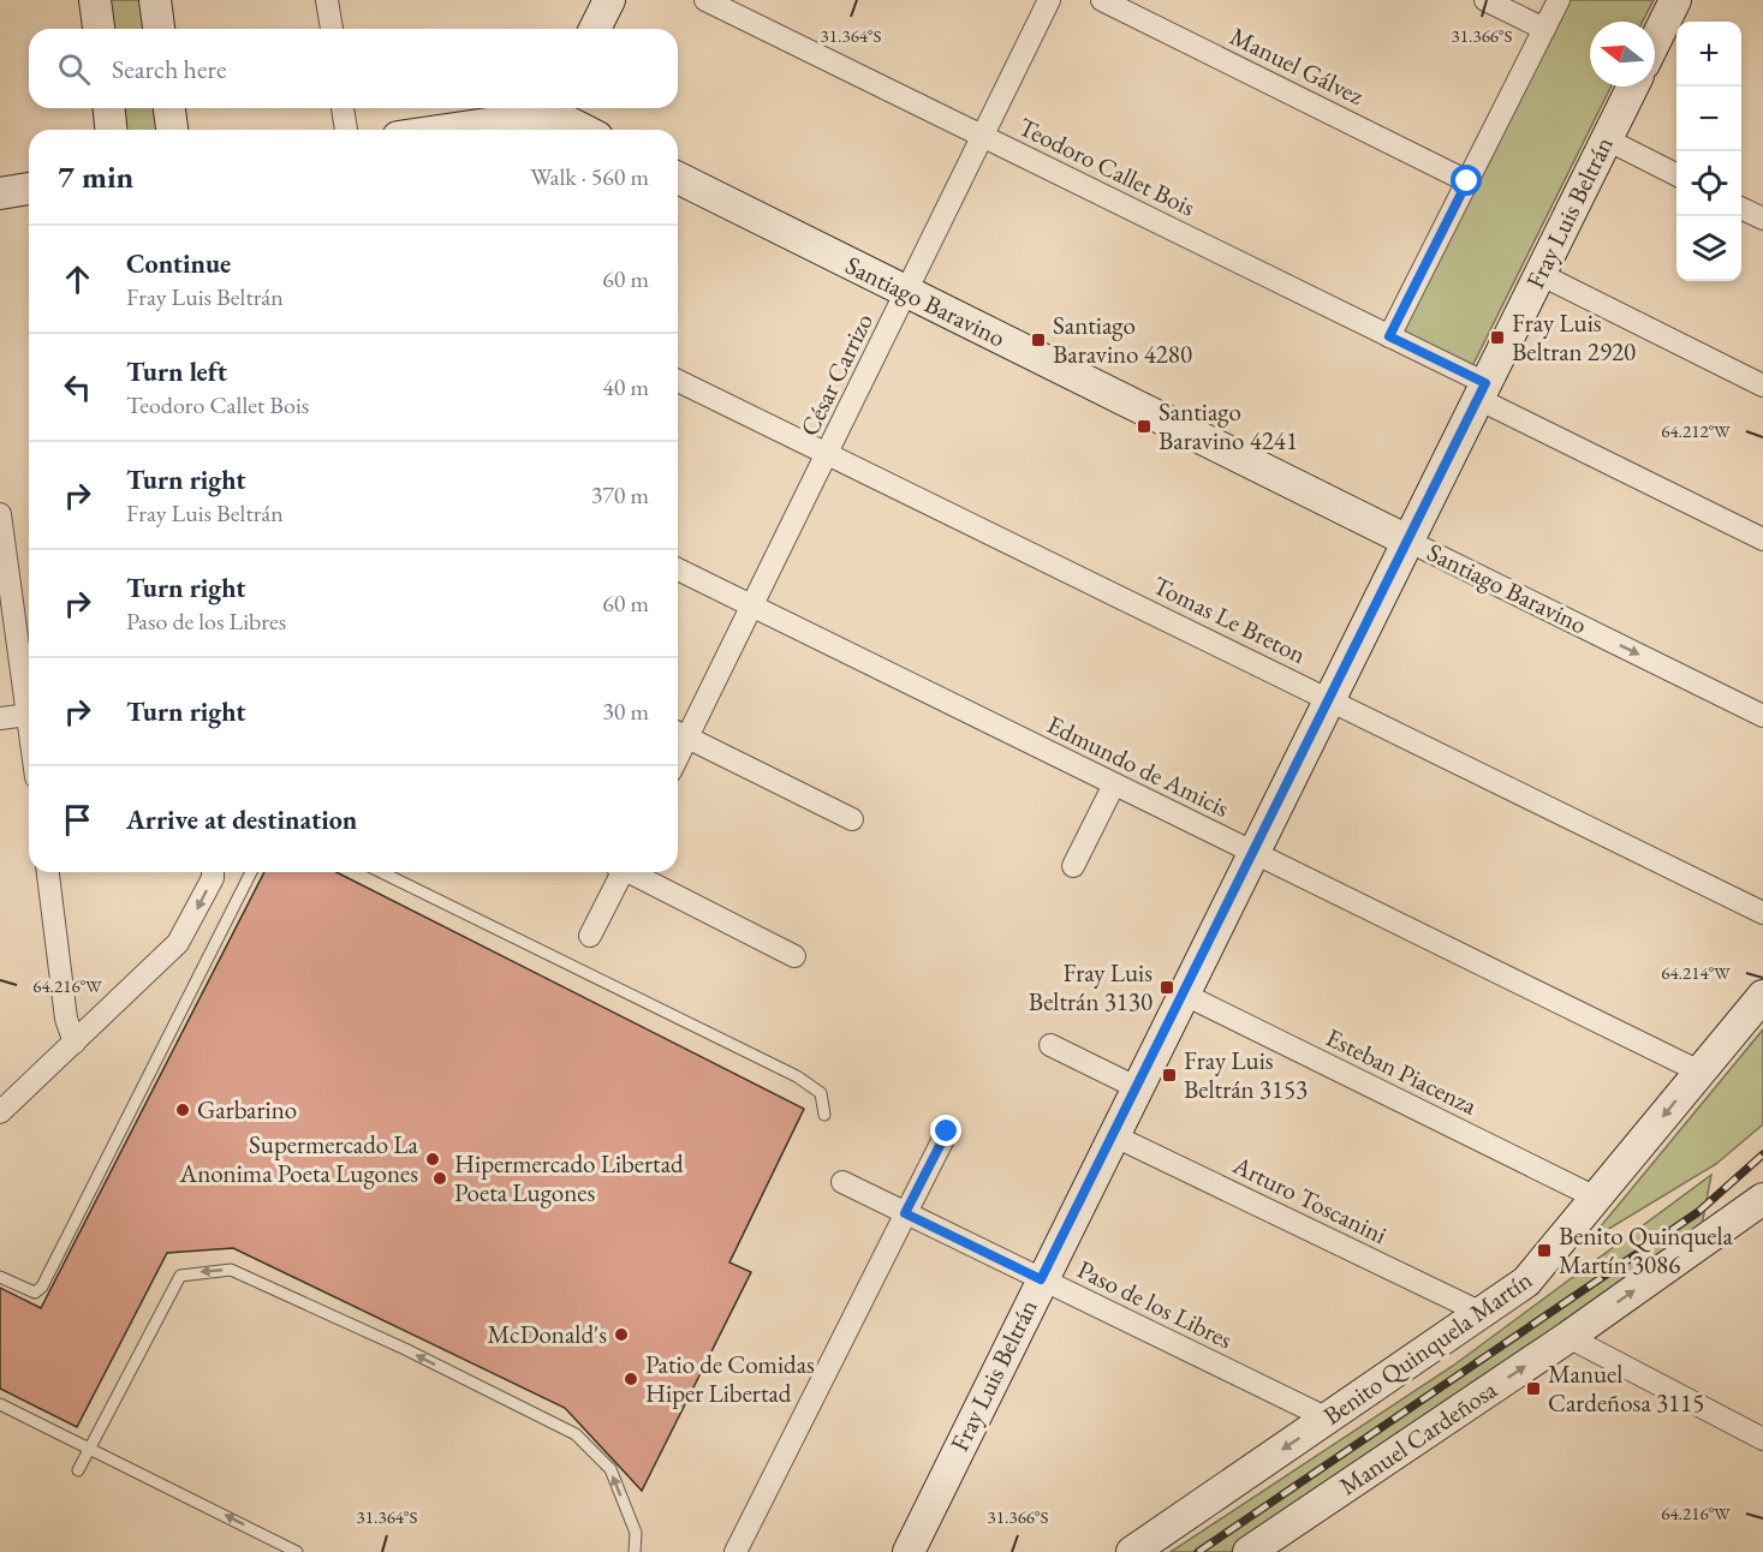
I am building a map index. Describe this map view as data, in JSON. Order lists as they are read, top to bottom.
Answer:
{
  "streets": {
    "main road": [
      "Fray Luis Beltrán",
      "Santiago Baravino",
      "Benito Quinquela Martín",
      "Manuel Cardeñosa"
    ],
    "street": [
      "Manuel Gálvez",
      "Teodoro Callet Bois",
      "César Carrizo",
      "Tomas Le Breton",
      "Edmundo de Amicis",
      "Esteban Piacenza",
      "Arturo Toscanini",
      "Paso de los Libres"
    ]
  },
  "crossings": [
    ["Teodoro Callet Bois", "Fray Luis Beltrán"],
    ["Teodoro Callet Bois", "César Carrizo"],
    ["Fray Luis Beltrán", "Santiago Baravino"],
    ["Fray Luis Beltrán", "Tomas Le Breton"],
    ["Fray Luis Beltrán", "Edmundo de Amicis"],
    ["Fray Luis Beltrán", "Esteban Piacenza"],
    ["Fray Luis Beltrán", "Arturo Toscanini"],
    ["Fray Luis Beltrán", "Paso de los Libres"],
    ["Santiago Baravino", "César Carrizo"],
    ["César Carrizo", "Tomas Le Breton"],
    ["César Carrizo", "Edmundo de Amicis"],
    ["Edmundo de Amicis", "Benito Quinquela Martín"],
    ["Esteban Piacenza", "Benito Quinquela Martín"],
    ["Arturo Toscanini", "Benito Quinquela Martín"],
    ["Paso de los Libres", "Benito Quinquela Martín"]
  ],
  "one_way": ["Benito Quinquela Martín", "Manuel Cardeñosa"],
  "places": {
    "transit": [
      "Fray Luis Beltran 2920",
      "Santiago Baravino 4280",
      "Santiago Baravino 4241",
      "Fray Luis Beltrán 3130",
      "Fray Luis Beltrán 3153",
      "Benito Quinquela Martín 3086",
      "Manuel Cardeñosa 3115"
    ],
    "other": [
      "Garbarino",
      "Supermercado La Anonima Poeta Lugones",
      "Hipermercado Libertad Poeta Lugones",
      "McDonald's",
      "Patio de Comidas Hiper Libertad"
    ]
  },
  "north": "left",
  "page": {
    "map_buttons": ["+", "−"],
    "search": "Search here",
    "heading": ["7 min", "Walk · 560 m"],
    "list": [
      ["Continue", "Fray Luis Beltrán", "60 m"],
      ["Turn left", "Teodoro Callet Bois", "40 m"],
      ["Turn right", "Fray Luis Beltrán", "370 m"],
      ["Turn right", "Paso de los Libres", "60 m"],
      ["Turn right", "30 m"],
      "Arrive at destination"
    ]
  },
  "coordinates": [
    "31.364°S",
    "31.366°S",
    "64.212°W",
    "64.214°W",
    "64.216°W"
  ]
}
